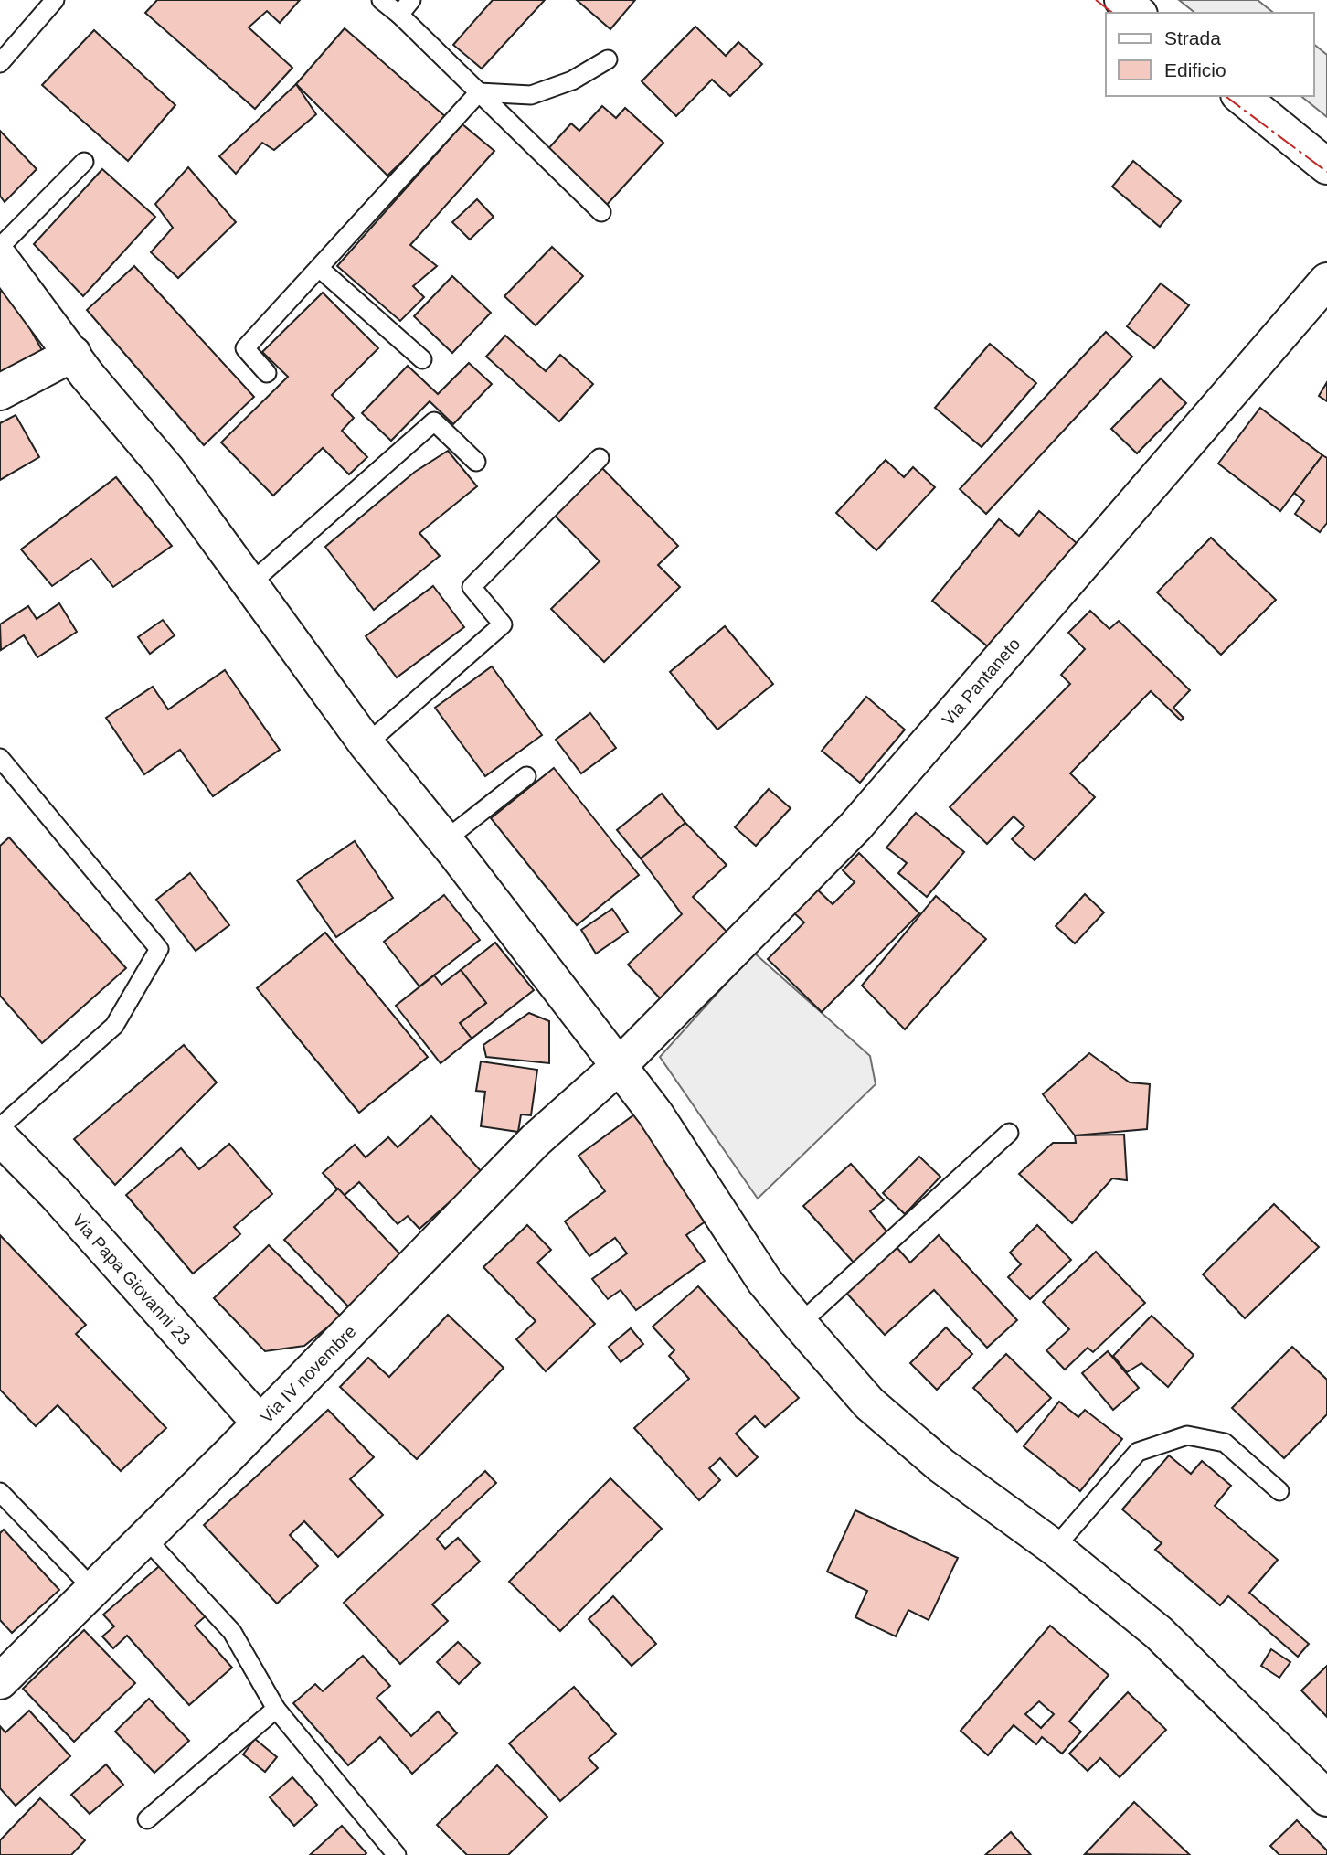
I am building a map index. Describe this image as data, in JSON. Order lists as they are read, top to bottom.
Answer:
{
  "streets": {
    "street": ["Via Pantaneto", "Via Papa Giovanni 23", "Via IV novembre"]
  },
  "crossings": [
    ["Via Pantaneto", "Via IV novembre"],
    ["Via Papa Giovanni 23", "Via IV novembre"]
  ],
  "legend": ["Strada", "Edificio"]
}
